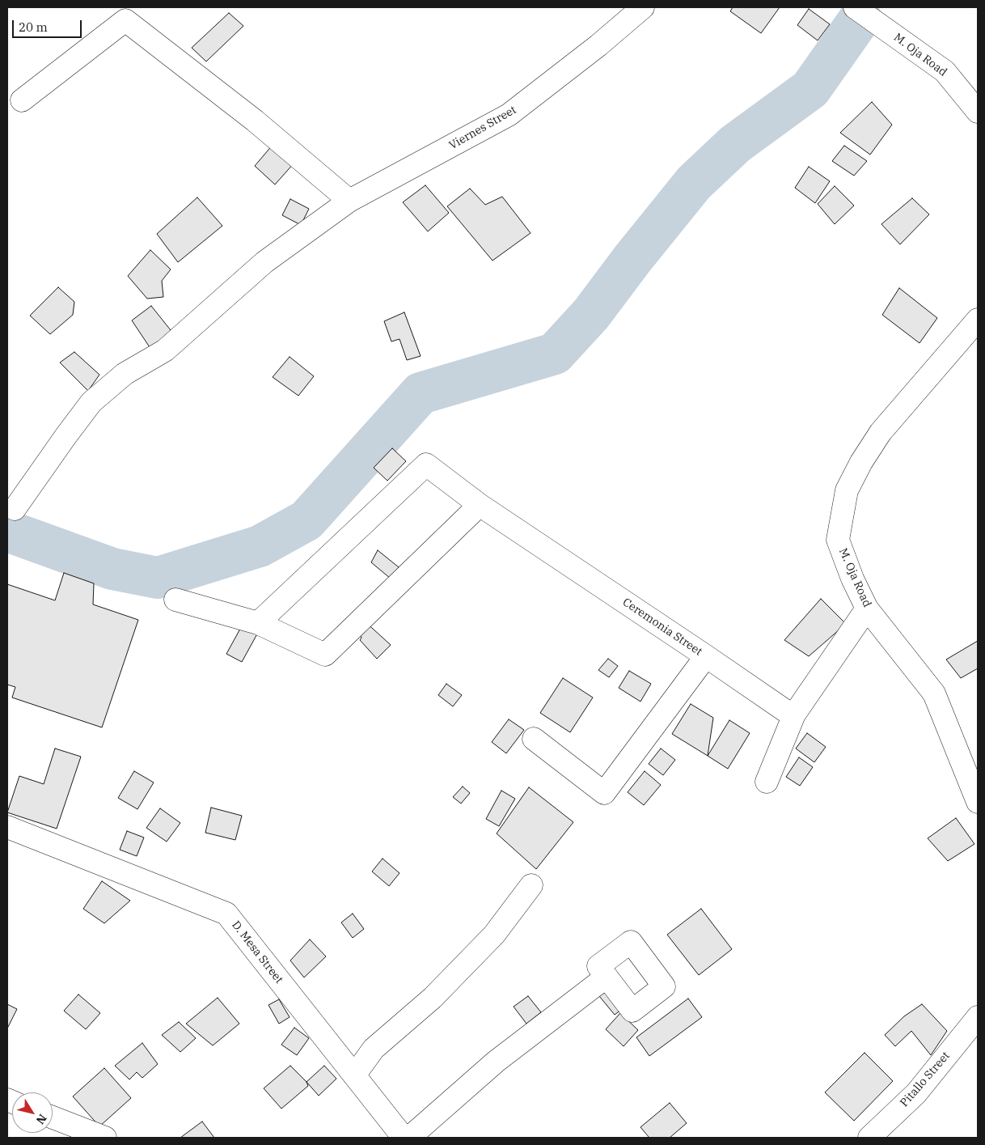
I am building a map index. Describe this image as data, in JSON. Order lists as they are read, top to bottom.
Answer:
{
  "streets": {
    "street": [
      "M. Oja Road",
      "Viernes Street",
      "Ceremonia Street",
      "D. Mesa Street",
      "Pitallo Street"
    ]
  },
  "scale_bar": "20 m",
  "north": "bottom right"
}
